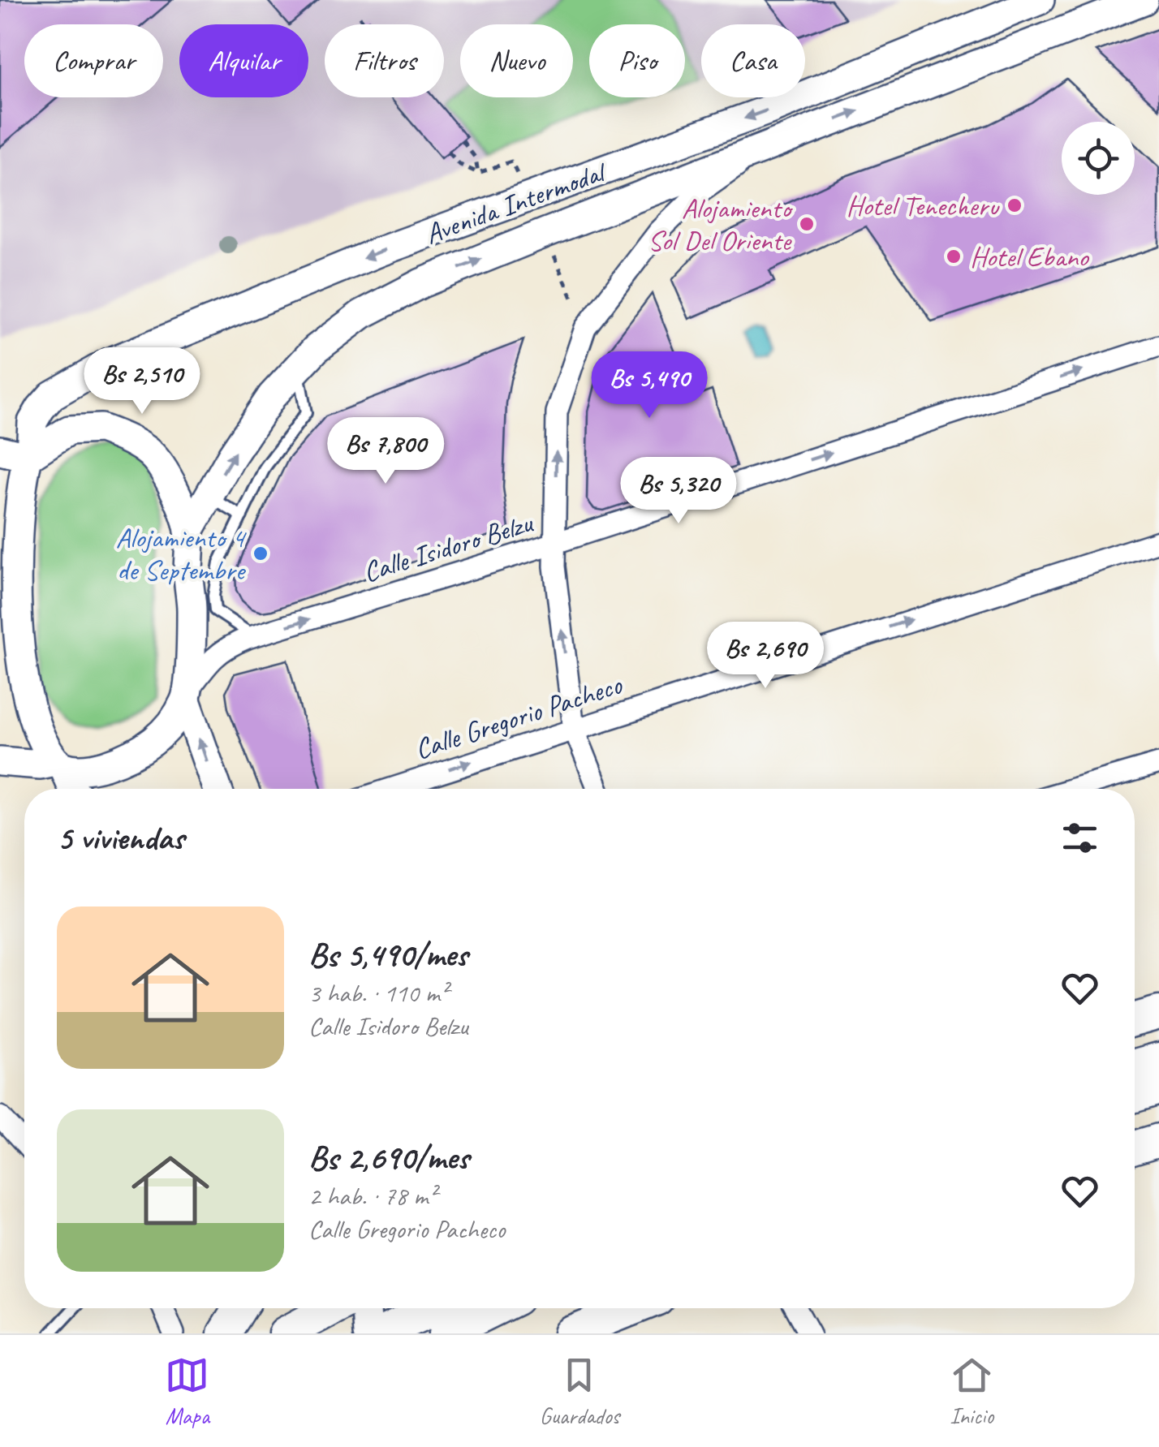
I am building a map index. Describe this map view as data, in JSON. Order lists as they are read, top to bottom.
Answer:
{
  "streets": {
    "main road": ["Avenida Intermodal"],
    "street": ["Calle Isidoro Belzu", "Calle Gregorio Pacheco"]
  },
  "one_way": ["Calle Isidoro Belzu", "Calle Gregorio Pacheco"],
  "places": [
    "Hotel Tenecheru",
    "Alojamiento Sol Del Oriente",
    "Hotel Ebano",
    "Alojamiento 4 de Septembre"
  ],
  "page": {
    "chip": [
      "Comprar",
      "Alquilar",
      "Filtros",
      "Nuevo",
      "Piso",
      "Casa"
    ],
    "price": [
      "Bs 2,510",
      "Bs 5,490",
      "Bs 7,800",
      "Bs 5,320",
      "Bs 2,690"
    ],
    "heading": "5 viviendas",
    "list": [
      {
        "name": "Bs 5,490/mes",
        "note": "3 hab. · 110 m² · Calle Isidoro Belzu"
      },
      {
        "name": "Bs 2,690/mes",
        "note": "2 hab. · 78 m² · Calle Gregorio Pacheco"
      }
    ],
    "tabs": ["Mapa", "Guardados", "Inicio"]
  }
}
